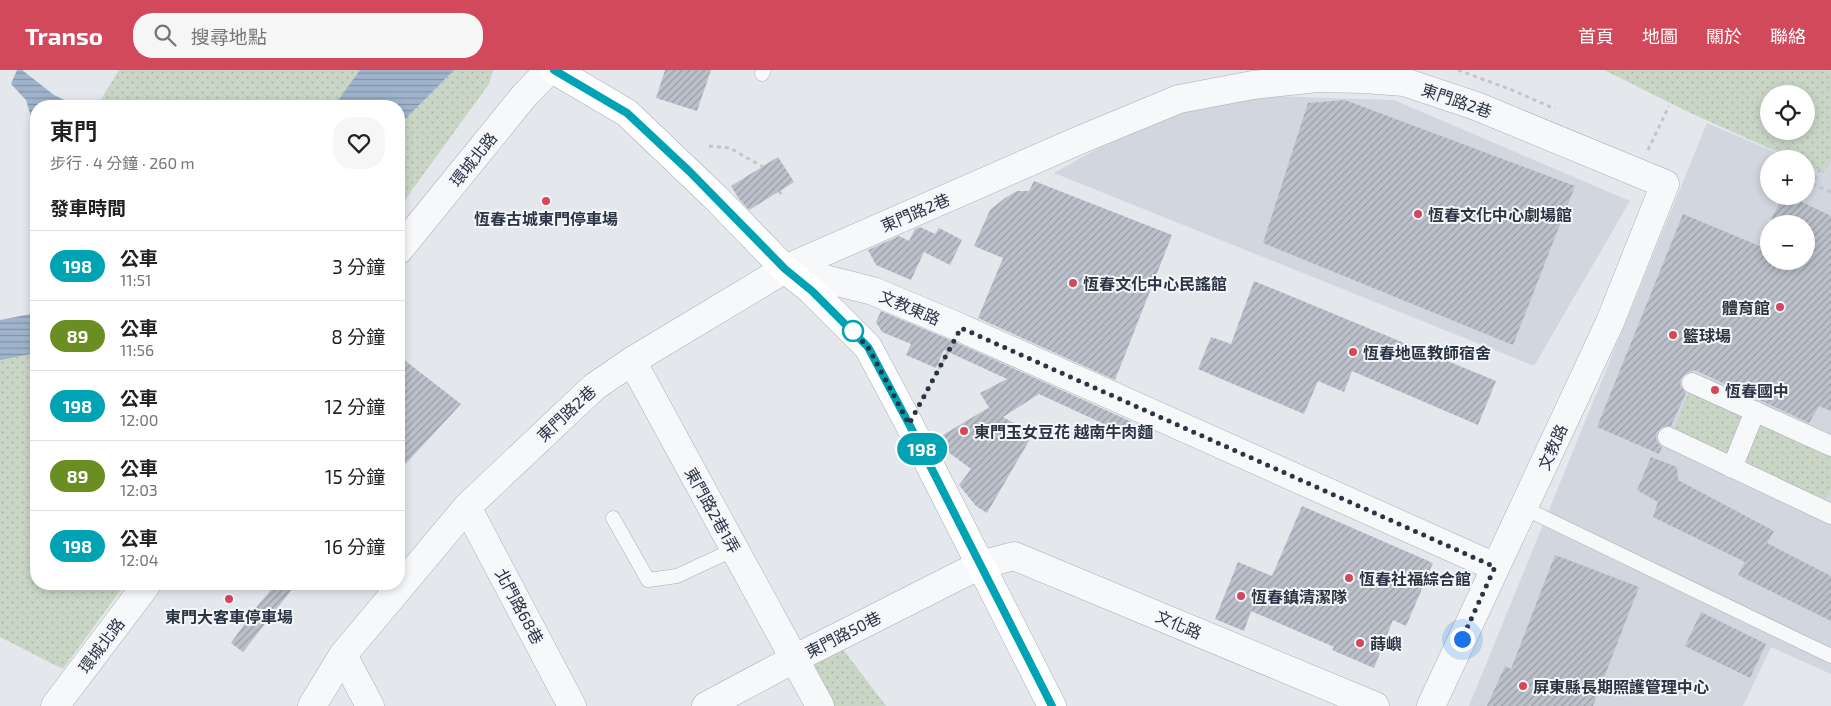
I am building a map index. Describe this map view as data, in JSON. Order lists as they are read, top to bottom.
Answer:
{
  "streets": {
    "street": [
      "東門路2巷",
      "環城北路",
      "文教東路",
      "文教路",
      "東門路2巷1弄",
      "北門路68巷",
      "文化路",
      "東門路50巷"
    ]
  },
  "crossings": [
    ["東門路2巷", "文教東路"],
    ["東門路2巷", "文教路"],
    ["東門路2巷", "東門路2巷1弄"],
    ["東門路2巷", "北門路68巷"],
    ["文教東路", "文教路"],
    ["東門路2巷1弄", "東門路50巷"],
    ["文化路", "東門路50巷"]
  ],
  "places": [
    "恆春古城東門停車場",
    "恆春文化中心劇場館",
    "恆春文化中心民謠館",
    "體育館",
    "籃球場",
    "恆春地區教師宿舍",
    "恆春國中",
    "東門玉女豆花 越南牛肉麵",
    "恆春社福綜合館",
    "恆春鎮清潔隊",
    "東門大客車停車場",
    "蒔嶼",
    "屏東縣長期照護管理中心"
  ],
  "lines": ["bus line 198"],
  "page": {
    "header": "Transo",
    "search": "搜尋地點",
    "nav": [
      "首頁",
      "地圖",
      "關於",
      "聯絡"
    ],
    "on_map": "198",
    "map_buttons": ["+", "−"],
    "heading": [
      ["東門", "步行 · 4 分鐘 · 260 m"],
      "發車時間"
    ],
    "list": [
      {
        "mark": "198",
        "name": "公車",
        "note": "11:51",
        "value": "3 分鐘"
      },
      {
        "mark": "89",
        "name": "公車",
        "note": "11:56",
        "value": "8 分鐘"
      },
      {
        "mark": "198",
        "name": "公車",
        "note": "12:00",
        "value": "12 分鐘"
      },
      {
        "mark": "89",
        "name": "公車",
        "note": "12:03",
        "value": "15 分鐘"
      },
      {
        "mark": "198",
        "name": "公車",
        "note": "12:04",
        "value": "16 分鐘"
      }
    ]
  }
}
